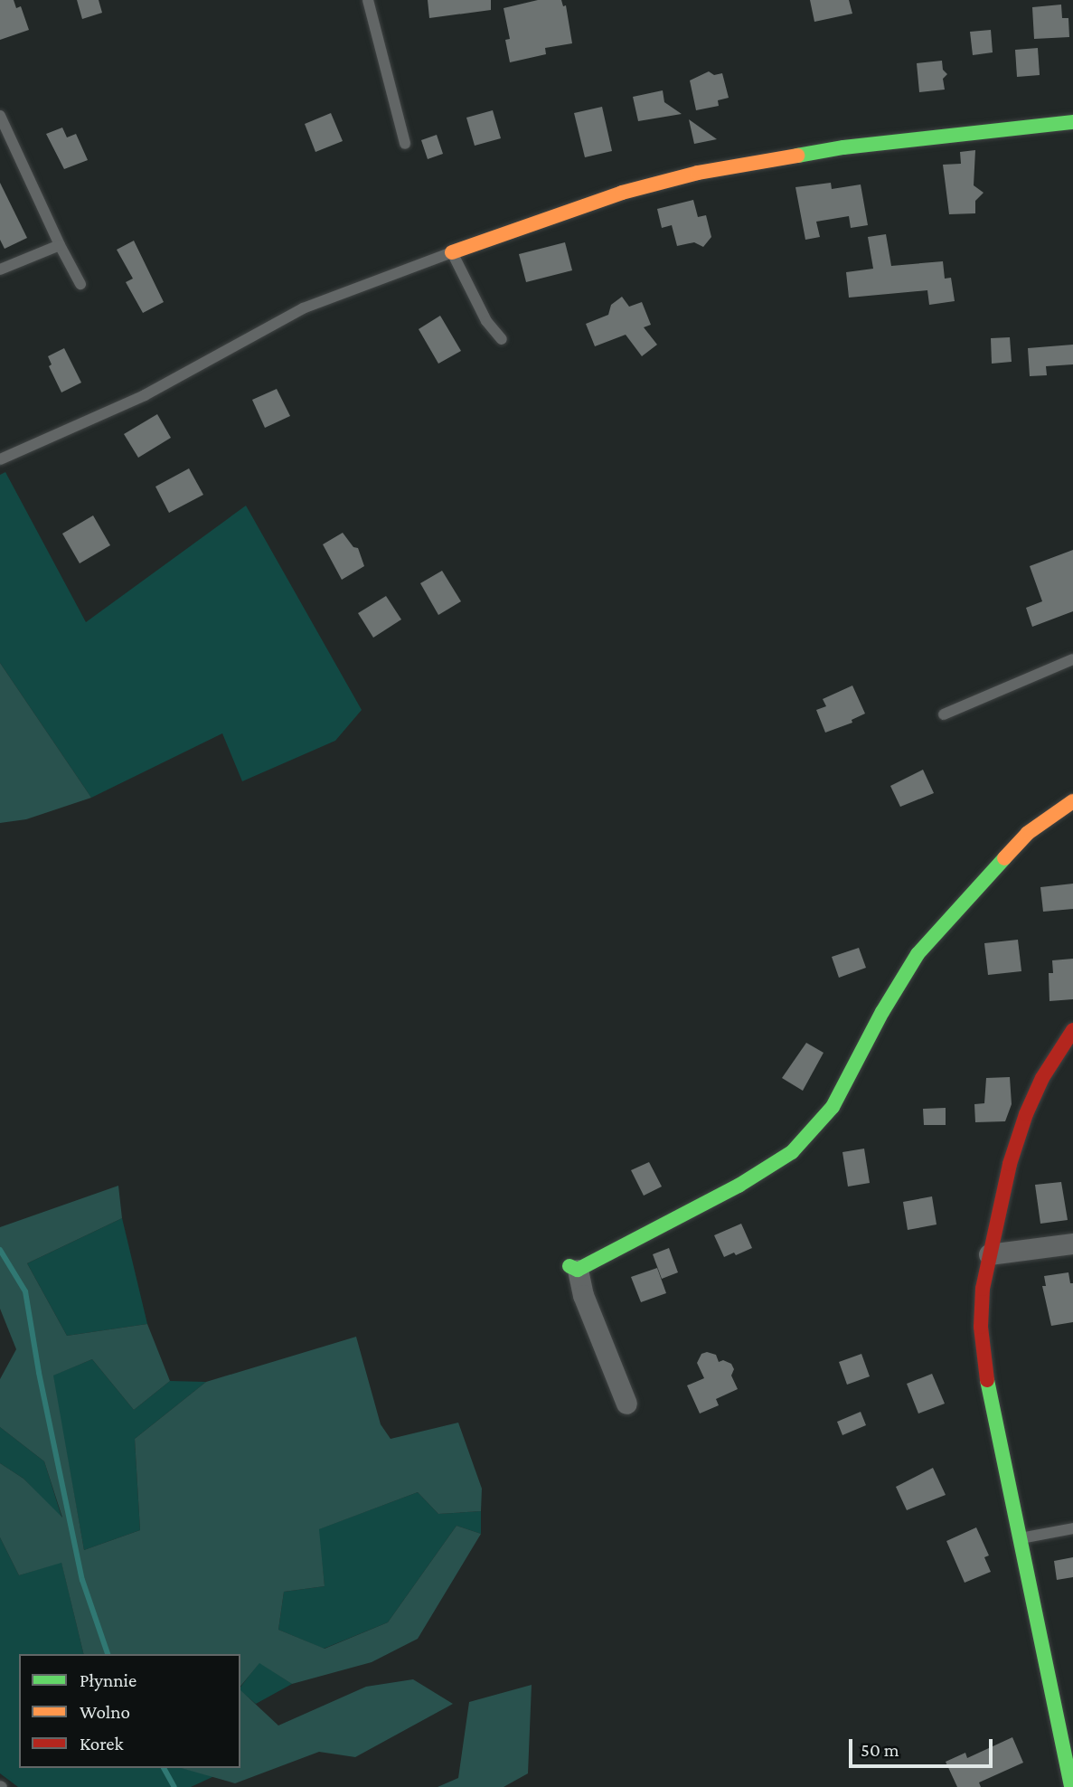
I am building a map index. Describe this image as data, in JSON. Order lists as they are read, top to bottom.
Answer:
{
  "legend": ["Płynnie", "Wolno", "Korek"],
  "scale_bar": "50 m"
}
